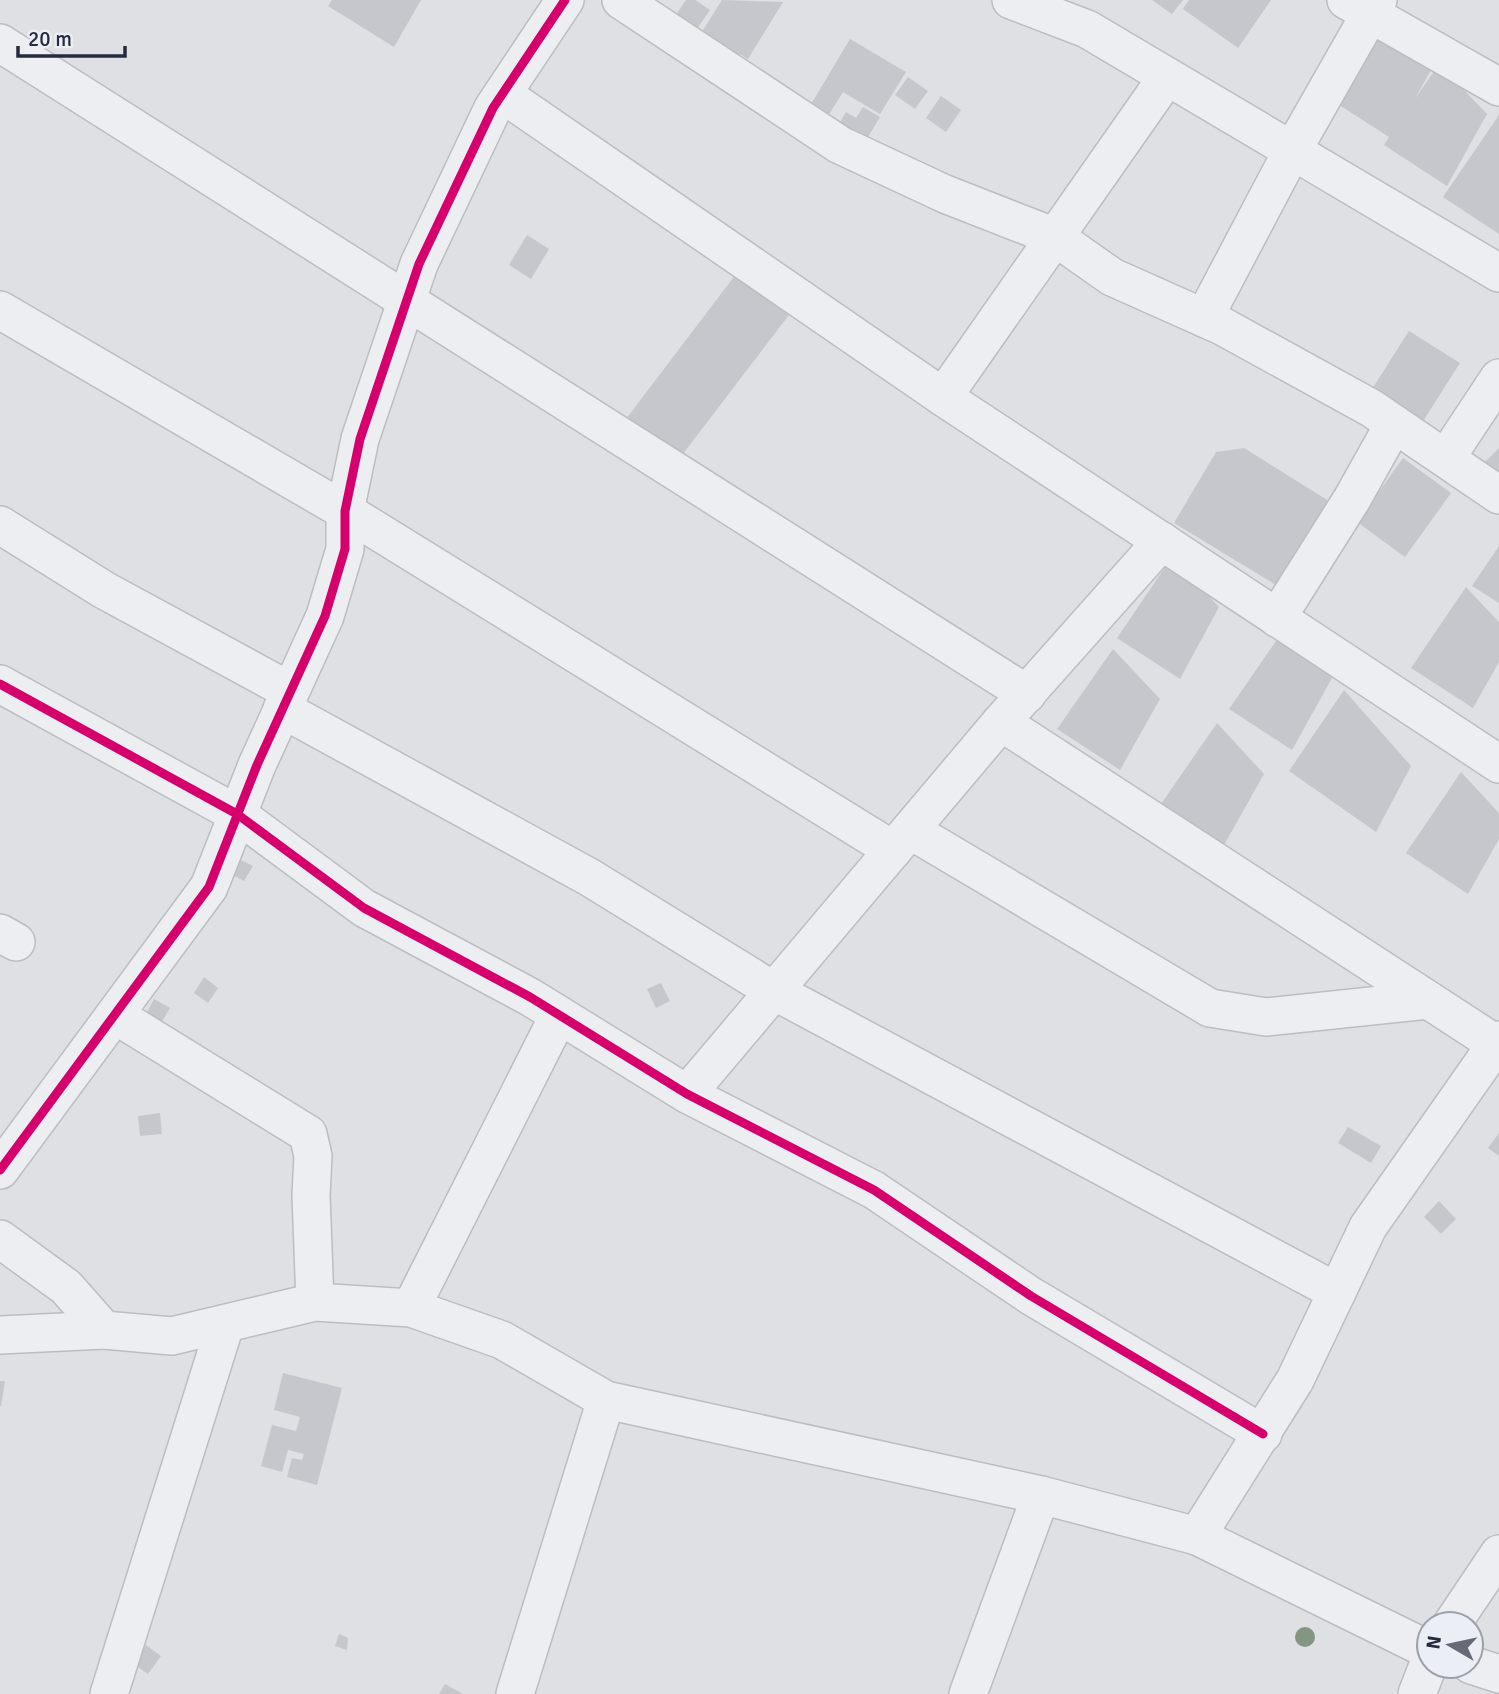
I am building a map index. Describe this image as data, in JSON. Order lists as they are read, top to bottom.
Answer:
{
  "scale_bar": "20 m",
  "north": "left"
}
